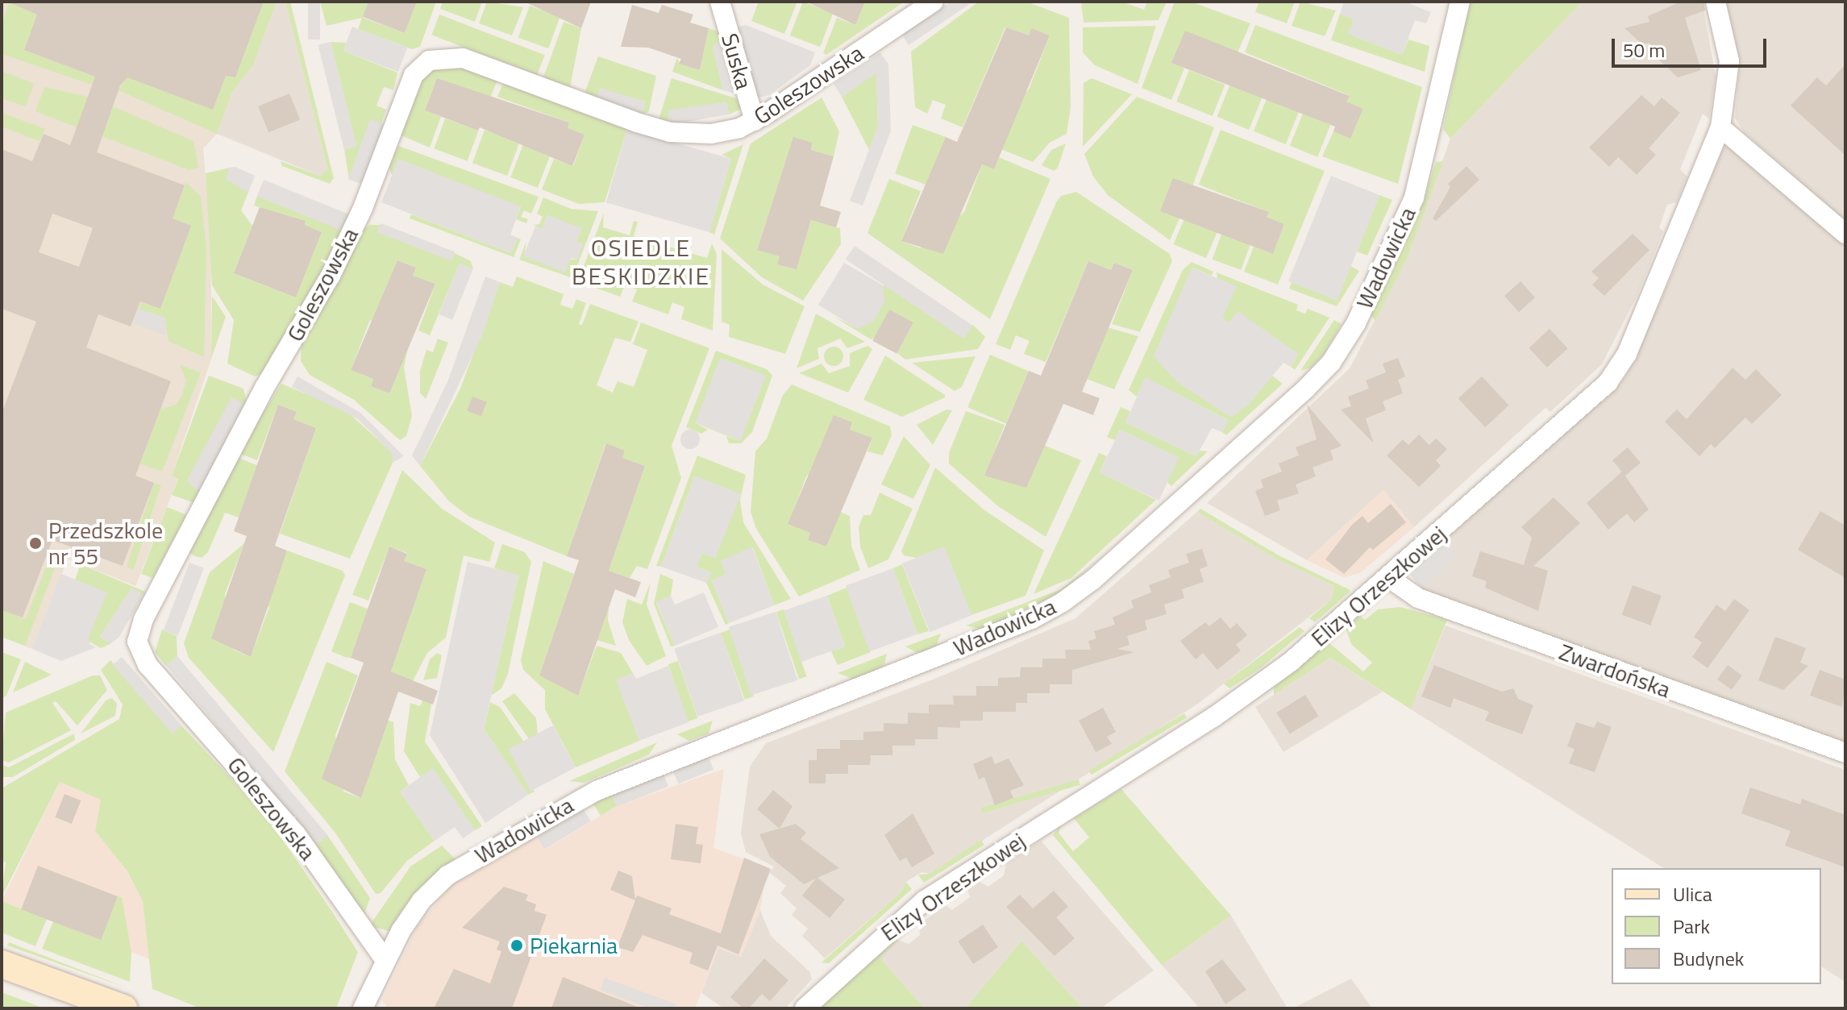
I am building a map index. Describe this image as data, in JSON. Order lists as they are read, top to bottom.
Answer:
{
  "streets": {
    "street": [
      "Suska",
      "Goleszowska",
      "Wadowicka",
      "Elizy Orzeszkowej",
      "Zwardońska"
    ]
  },
  "crossings": [
    ["Suska", "Goleszowska"],
    ["Goleszowska", "Wadowicka"],
    ["Elizy Orzeszkowej", "Zwardońska"]
  ],
  "districts": ["OSIEDLE BESKIDZKIE"],
  "places": ["Przedszkole nr 55", "Piekarnia"],
  "legend": ["Ulica", "Park", "Budynek"],
  "scale_bar": "50 m"
}
